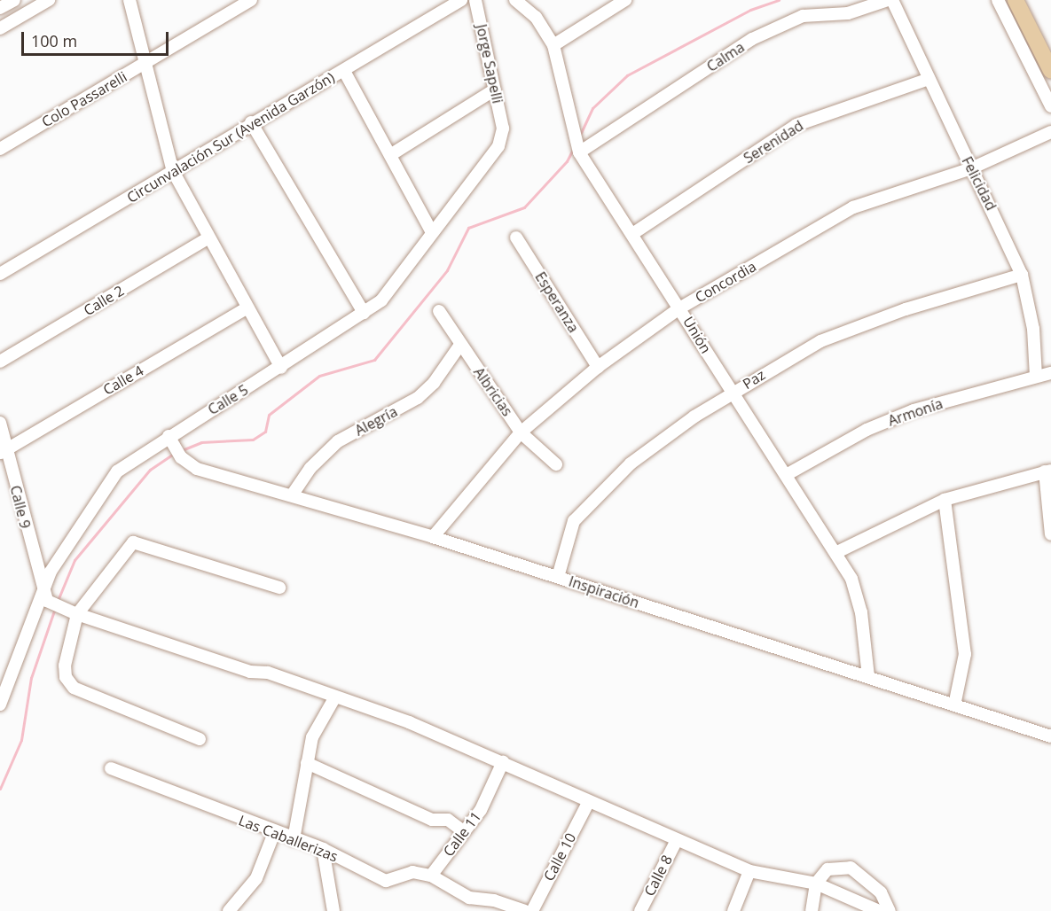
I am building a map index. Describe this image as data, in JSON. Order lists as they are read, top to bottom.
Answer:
{
  "streets": {
    "street": [
      "Calma",
      "Jorge Sapelli",
      "Colo Passarelli",
      "Circunvalación Sur (Avenida Garzón)",
      "Serenidad",
      "Felicidad",
      "Concordia",
      "Calle 2",
      "Esperanza",
      "Unión",
      "Paz",
      "Calle 4",
      "Albricias",
      "Calle 5",
      "Armonía",
      "Alegría",
      "Calle 9",
      "Inspiración",
      "Calle 11",
      "Las Caballerizas",
      "Calle 10",
      "Calle 8"
    ]
  },
  "crossings": [
    ["Calma", "Unión"],
    ["Jorge Sapelli", "Calle 5"],
    ["Serenidad", "Felicidad"],
    ["Serenidad", "Unión"],
    ["Felicidad", "Concordia"],
    ["Felicidad", "Paz"],
    ["Felicidad", "Armonía"],
    ["Concordia", "Esperanza"],
    ["Concordia", "Unión"],
    ["Concordia", "Albricias"],
    ["Concordia", "Inspiración"],
    ["Unión", "Paz"],
    ["Unión", "Armonía"],
    ["Unión", "Inspiración"],
    ["Paz", "Inspiración"],
    ["Calle 4", "Calle 9"],
    ["Albricias", "Alegría"],
    ["Calle 5", "Calle 9"],
    ["Calle 5", "Inspiración"],
    ["Alegría", "Inspiración"],
    ["Calle 11", "Las Caballerizas"]
  ],
  "scale_bar": "100 m"
}
